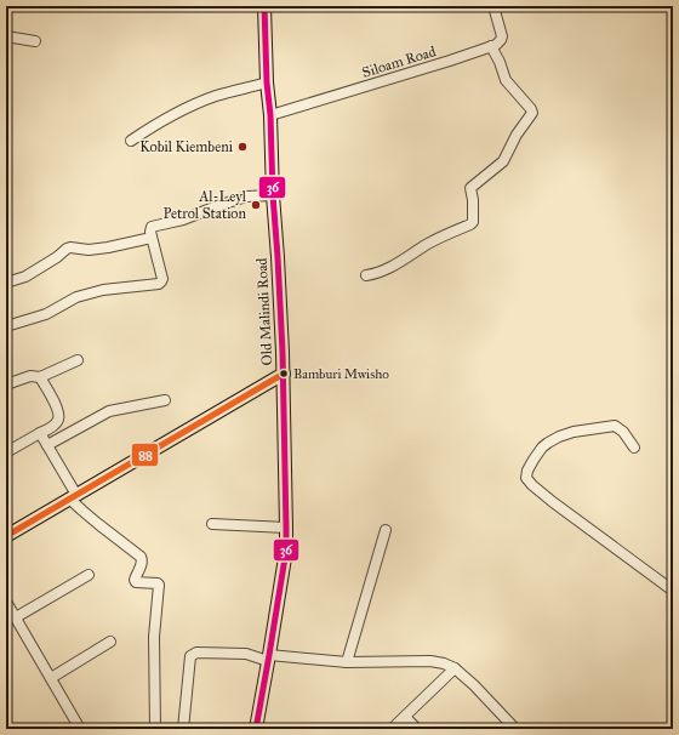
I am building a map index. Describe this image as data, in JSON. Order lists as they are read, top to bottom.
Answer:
{
  "streets": {
    "main road": ["Old Malindi Road"],
    "street": ["Siloam Road"]
  },
  "crossings": [
    ["Siloam Road", "Old Malindi Road"]
  ],
  "places": ["Kobil Kiembeni", "Al-Leyl Petrol Station", "Bamburi Mwisho"],
  "lines": ["transit line 36", "transit line 88"]
}
